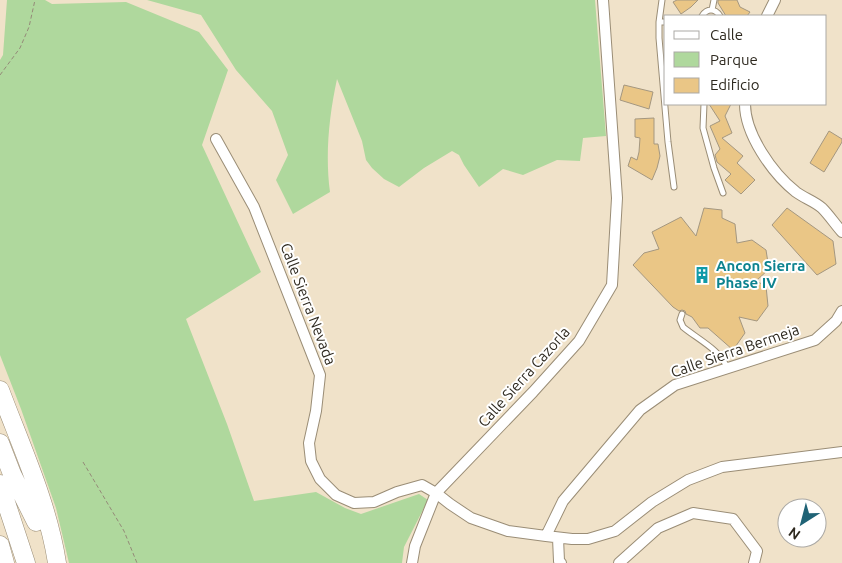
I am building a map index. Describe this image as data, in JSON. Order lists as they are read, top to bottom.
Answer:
{
  "streets": {
    "street": ["Calle Sierra Nevada", "Calle Sierra Bermeja", "Calle Sierra Cazorla"]
  },
  "crossings": [
    ["Calle Sierra Nevada", "Calle Sierra Cazorla"]
  ],
  "places": {
    "building": ["Ancon Sierra Phase IV"]
  },
  "legend": ["Calle", "Parque", "Edificio"],
  "north": "bottom left"
}
